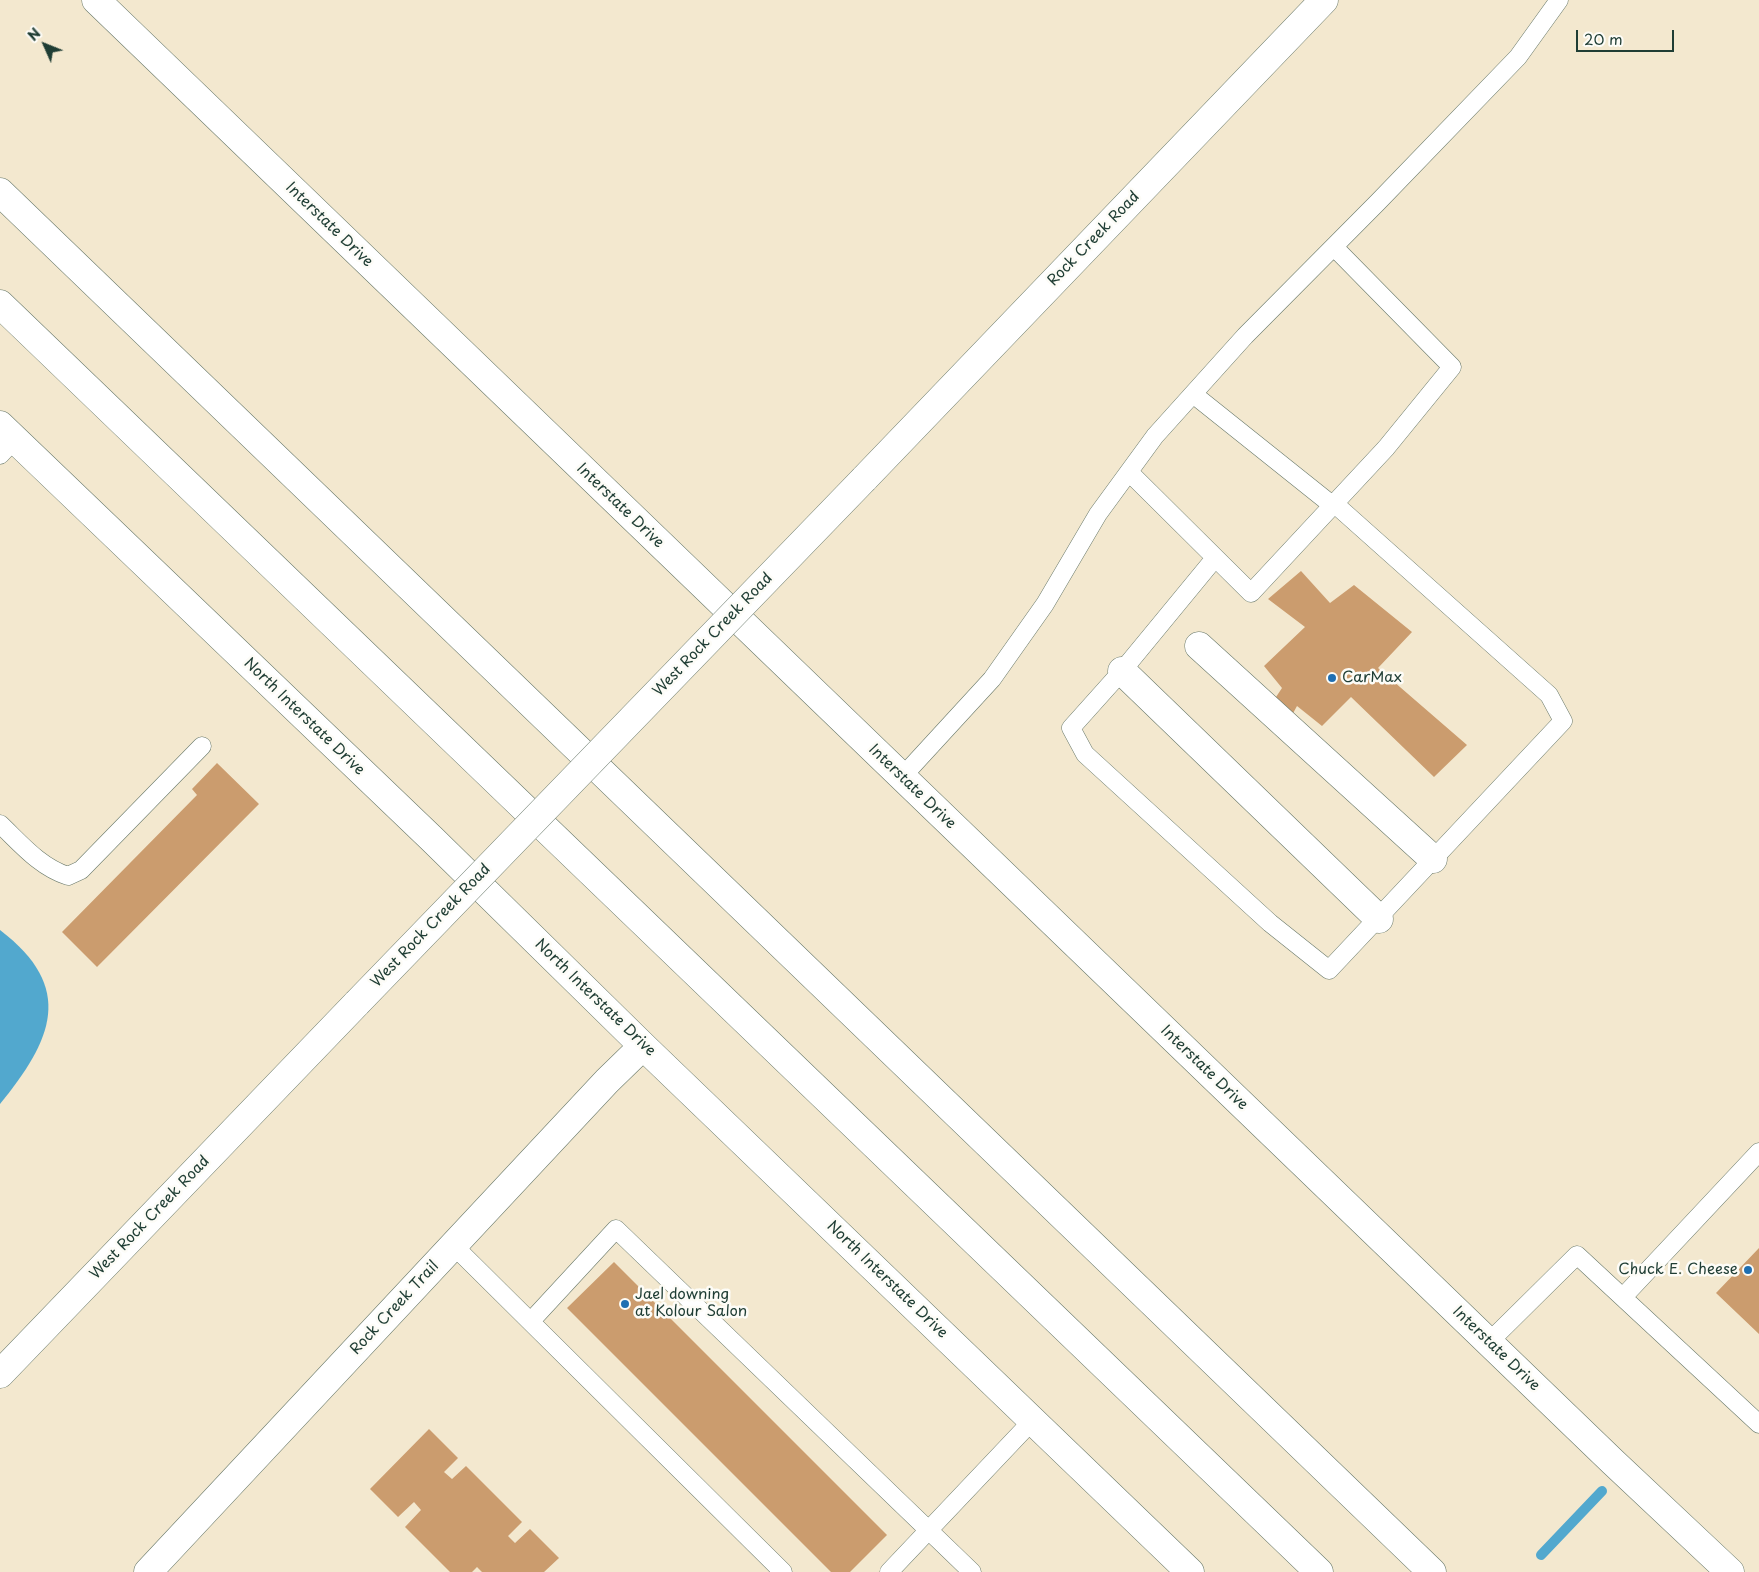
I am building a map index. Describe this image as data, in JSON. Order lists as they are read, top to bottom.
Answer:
{
  "streets": {
    "main road": [
      "Interstate Drive",
      "Rock Creek Road",
      "West Rock Creek Road",
      "North Interstate Drive",
      "Rock Creek Trail"
    ]
  },
  "crossings": [
    ["Rock Creek Road", "West Rock Creek Road"],
    ["North Interstate Drive", "Rock Creek Trail"]
  ],
  "places": ["CarMax", "Chuck E. Cheese", "Jael downing at Kolour Salon"],
  "scale_bar": "20 m",
  "north": "top left"
}
